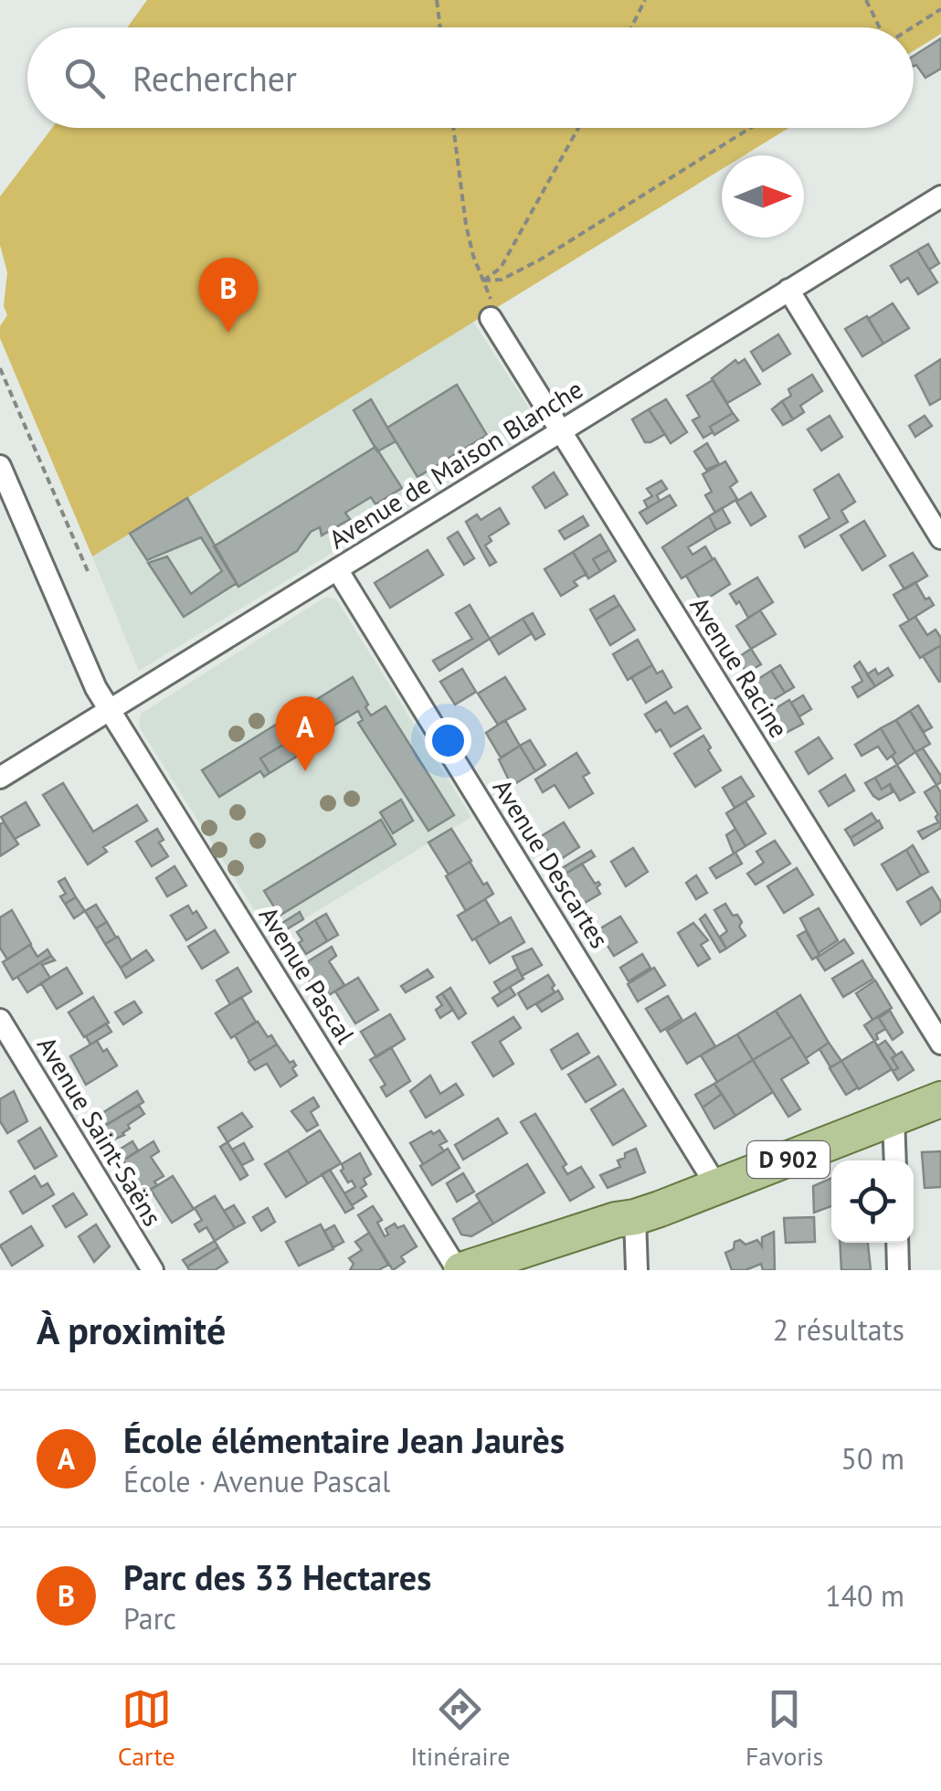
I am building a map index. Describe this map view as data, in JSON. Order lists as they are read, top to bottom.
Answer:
{
  "streets": {
    "main road": ["D 902"],
    "street": [
      "Avenue de Maison Blanche",
      "Avenue Racine",
      "Avenue Descartes",
      "Avenue Pascal",
      "Avenue Saint-Saëns"
    ]
  },
  "crossings": [
    ["Avenue de Maison Blanche", "Avenue Racine"],
    ["Avenue de Maison Blanche", "Avenue Descartes"],
    ["Avenue de Maison Blanche", "Avenue Pascal"],
    ["Avenue Descartes", "D 902"],
    ["Avenue Pascal", "D 902"]
  ],
  "north": "right",
  "page": {
    "search": "Rechercher",
    "pins": ["B", "A"],
    "heading": ["À proximité", "2 résultats"],
    "list": [
      {
        "mark": "A",
        "name": "École élémentaire Jean Jaurès",
        "note": "École · Avenue Pascal",
        "value": "50 m"
      },
      {
        "mark": "B",
        "name": "Parc des 33 Hectares",
        "note": "Parc",
        "value": "140 m"
      }
    ],
    "nav": ["Carte", "Itinéraire", "Favoris"]
  }
}
